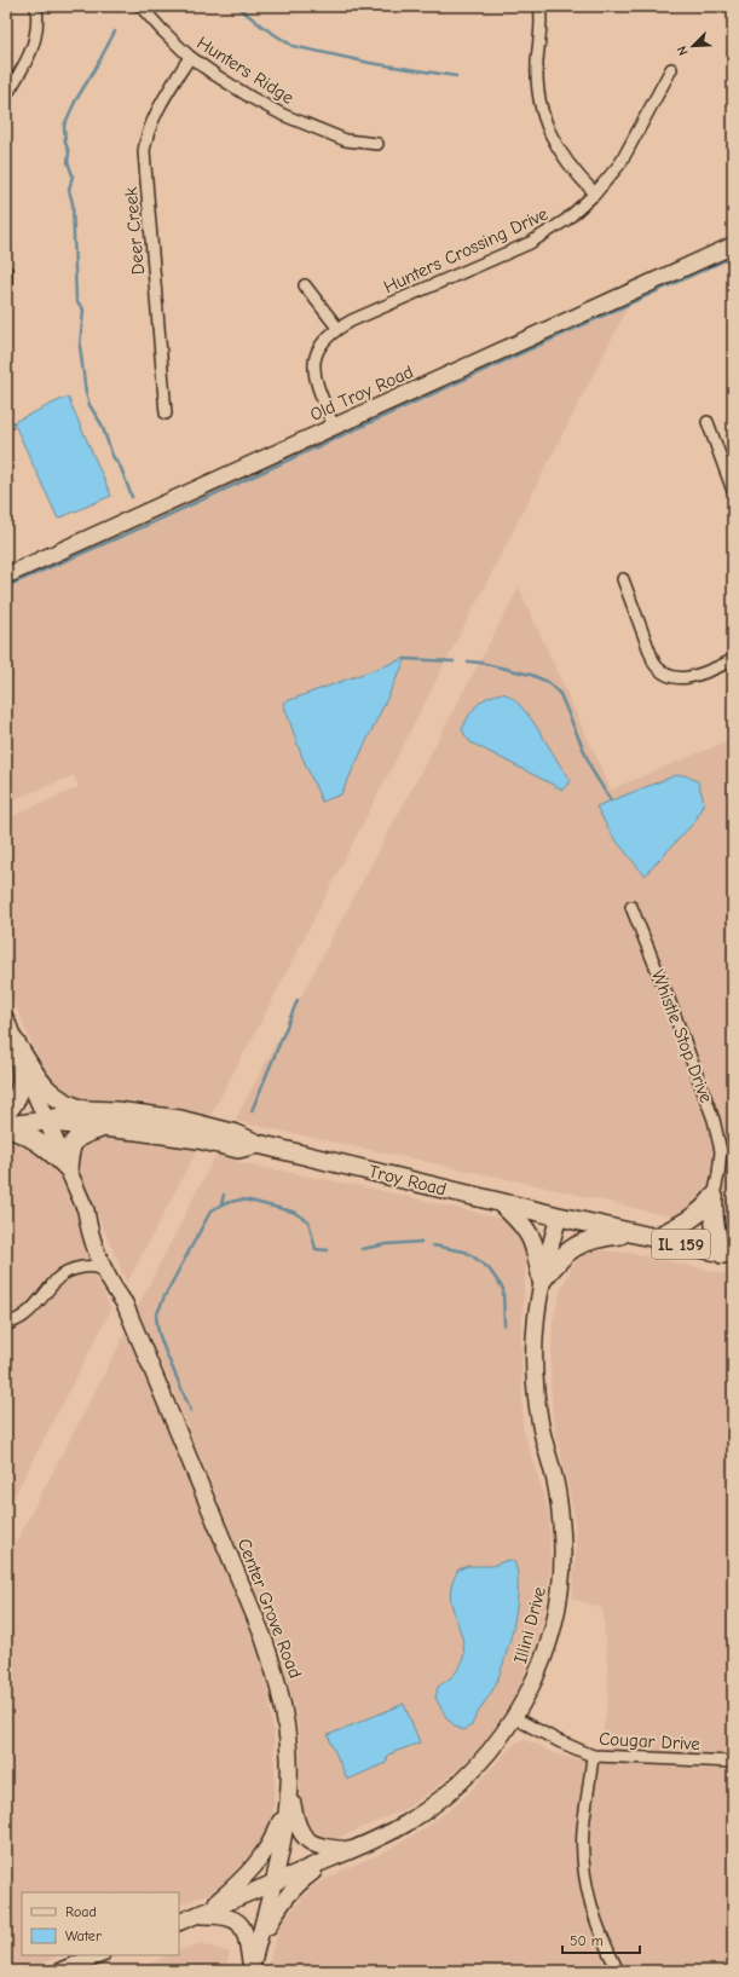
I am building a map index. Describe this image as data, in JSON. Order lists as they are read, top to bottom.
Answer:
{
  "streets": {
    "main road": ["Whistle Stop Drive", "Troy Road", "IL 159"],
    "street": [
      "Hunters Ridge",
      "Deer Creek",
      "Hunters Crossing Drive",
      "Old Troy Road",
      "Center Grove Road",
      "Illini Drive",
      "Cougar Drive"
    ]
  },
  "crossings": [
    ["Hunters Ridge", "Deer Creek"],
    ["Hunters Crossing Drive", "Old Troy Road"],
    ["Whistle Stop Drive", "IL 159"],
    ["Troy Road", "IL 159"],
    ["Troy Road", "Center Grove Road"],
    ["Troy Road", "Illini Drive"],
    ["IL 159", "Illini Drive"],
    ["Center Grove Road", "Illini Drive"],
    ["Illini Drive", "Cougar Drive"]
  ],
  "legend": ["Road", "Water"],
  "scale_bar": "50 m",
  "north": "bottom left"
}
